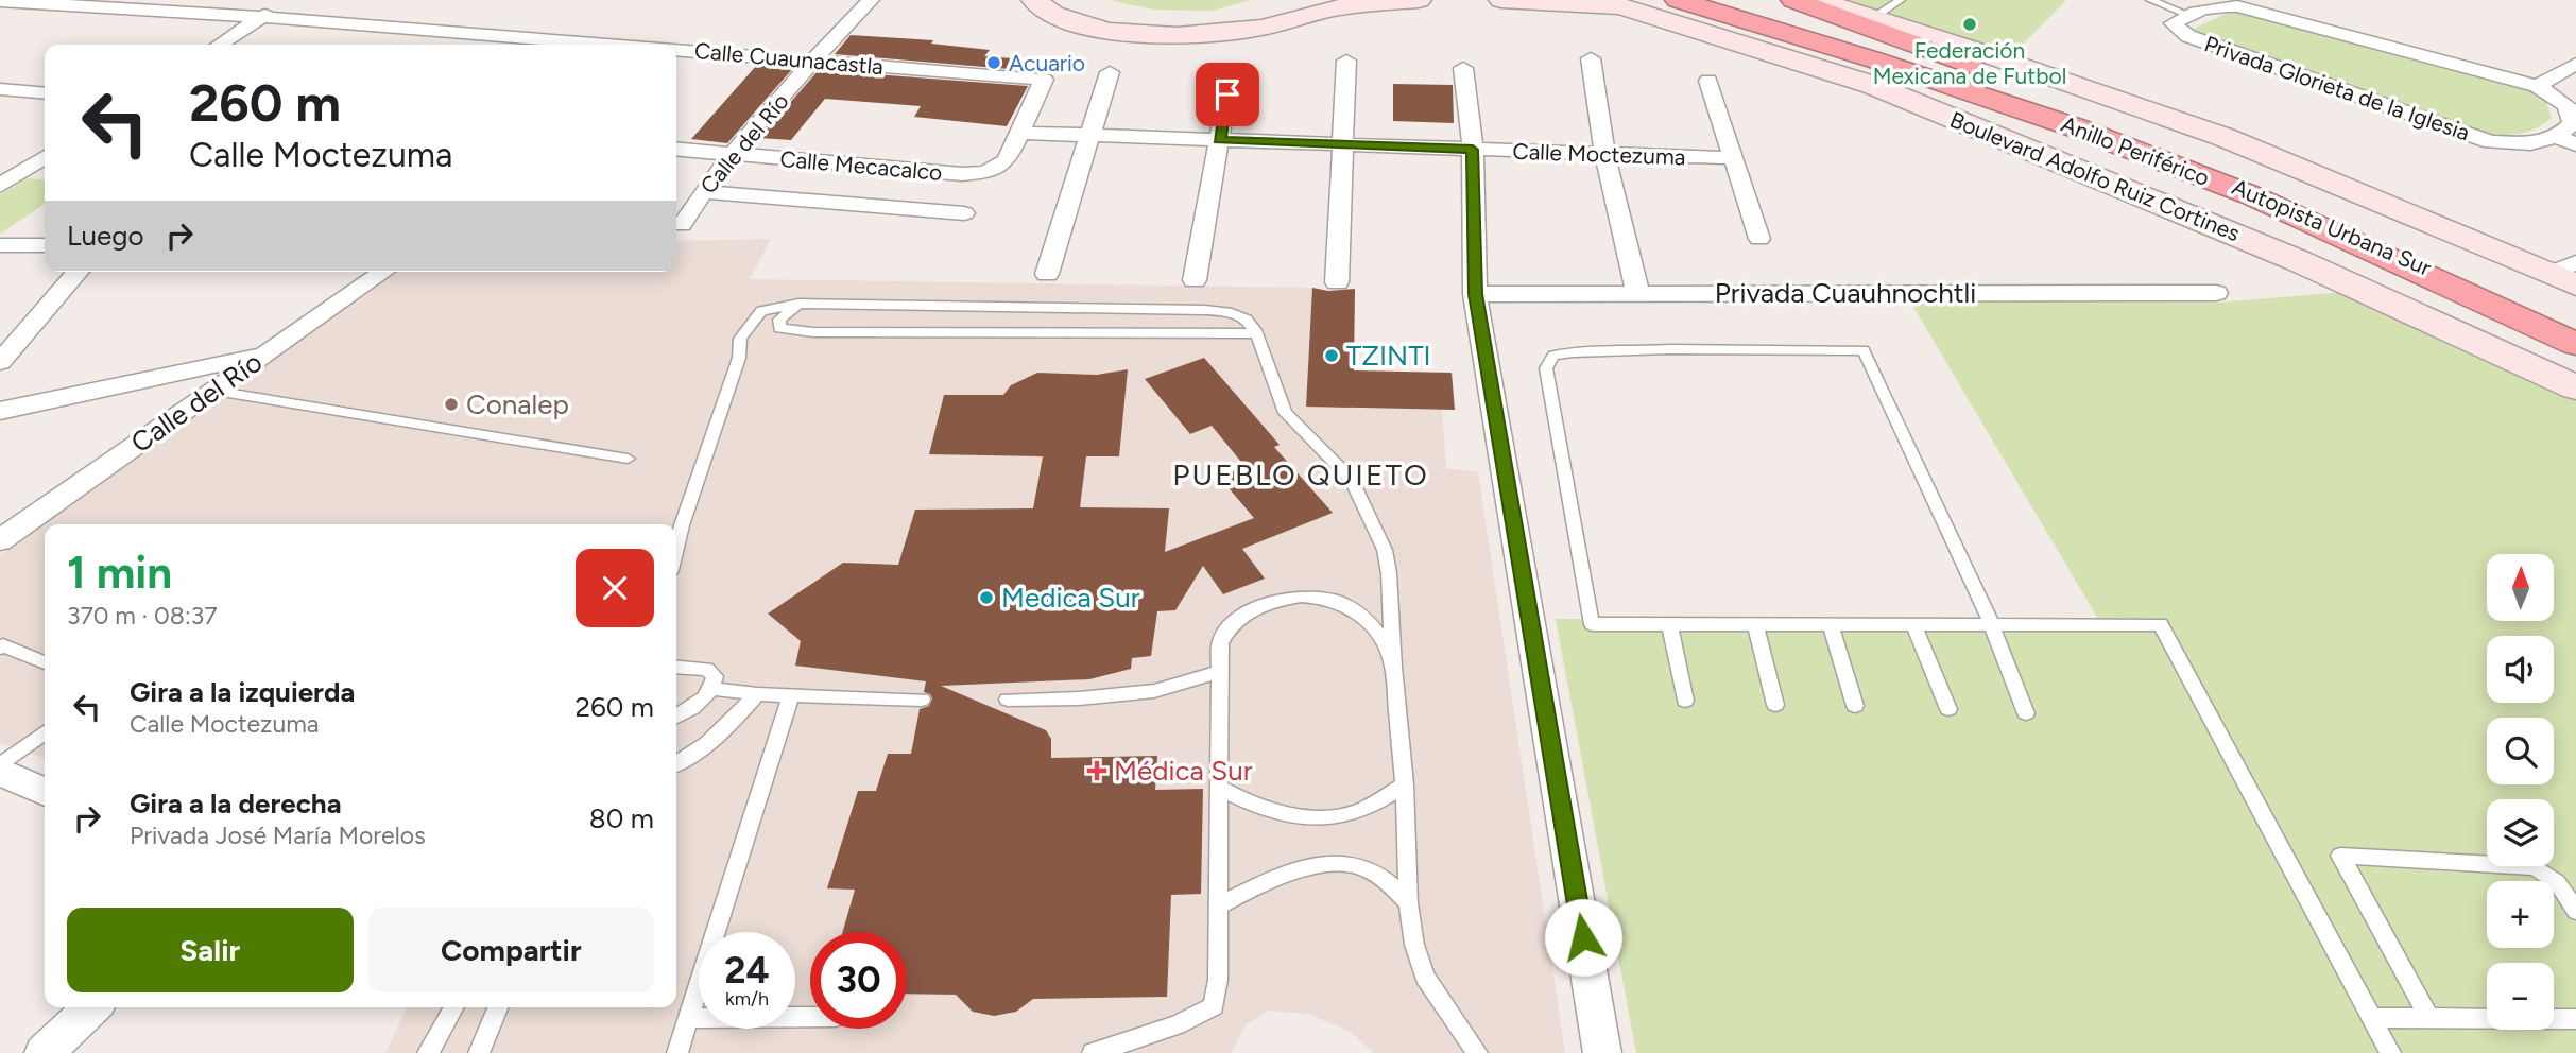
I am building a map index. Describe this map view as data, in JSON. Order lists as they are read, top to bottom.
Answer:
{
  "streets": {
    "highway": ["Anillo Periférico", "Autopista Urbana Sur"],
    "main road": ["Boulevard Adolfo Ruiz Cortines"],
    "street": [
      "Calle Cuaunacastla",
      "Privada Glorieta de la Iglesia",
      "Calle del Río",
      "Calle Moctezuma",
      "Calle Mecacalco",
      "Privada Cuauhnochtli"
    ]
  },
  "crossings": [
    ["Calle Cuaunacastla", "Calle del Río"],
    ["Calle Cuaunacastla", "Calle Mecacalco"],
    ["Calle del Río", "Calle Mecacalco"],
    ["Anillo Periférico", "Autopista Urbana Sur"],
    ["Calle Moctezuma", "Calle Mecacalco"]
  ],
  "districts": ["PUEBLO QUIETO"],
  "places": {
    "other": [
      "Federación Mexicana de Futbol",
      "Acuario",
      "TZINTI",
      "Conalep",
      "Medica Sur"
    ],
    "health": ["Médica Sur"]
  },
  "north": "top",
  "page": {
    "turn": ["260 m", "Calle Moctezuma"],
    "then": "Luego",
    "heading": ["1 min", "370 m · 08:37"],
    "map_buttons": ["+", "−"],
    "list": [
      {
        "name": "Gira a la izquierda",
        "note": "Calle Moctezuma",
        "value": "260 m"
      },
      {
        "name": "Gira a la derecha",
        "note": "Privada José María Morelos",
        "value": "80 m"
      }
    ],
    "buttons": ["Salir", "Compartir"],
    "speed": "24 km/h",
    "limit": "30"
  }
}
